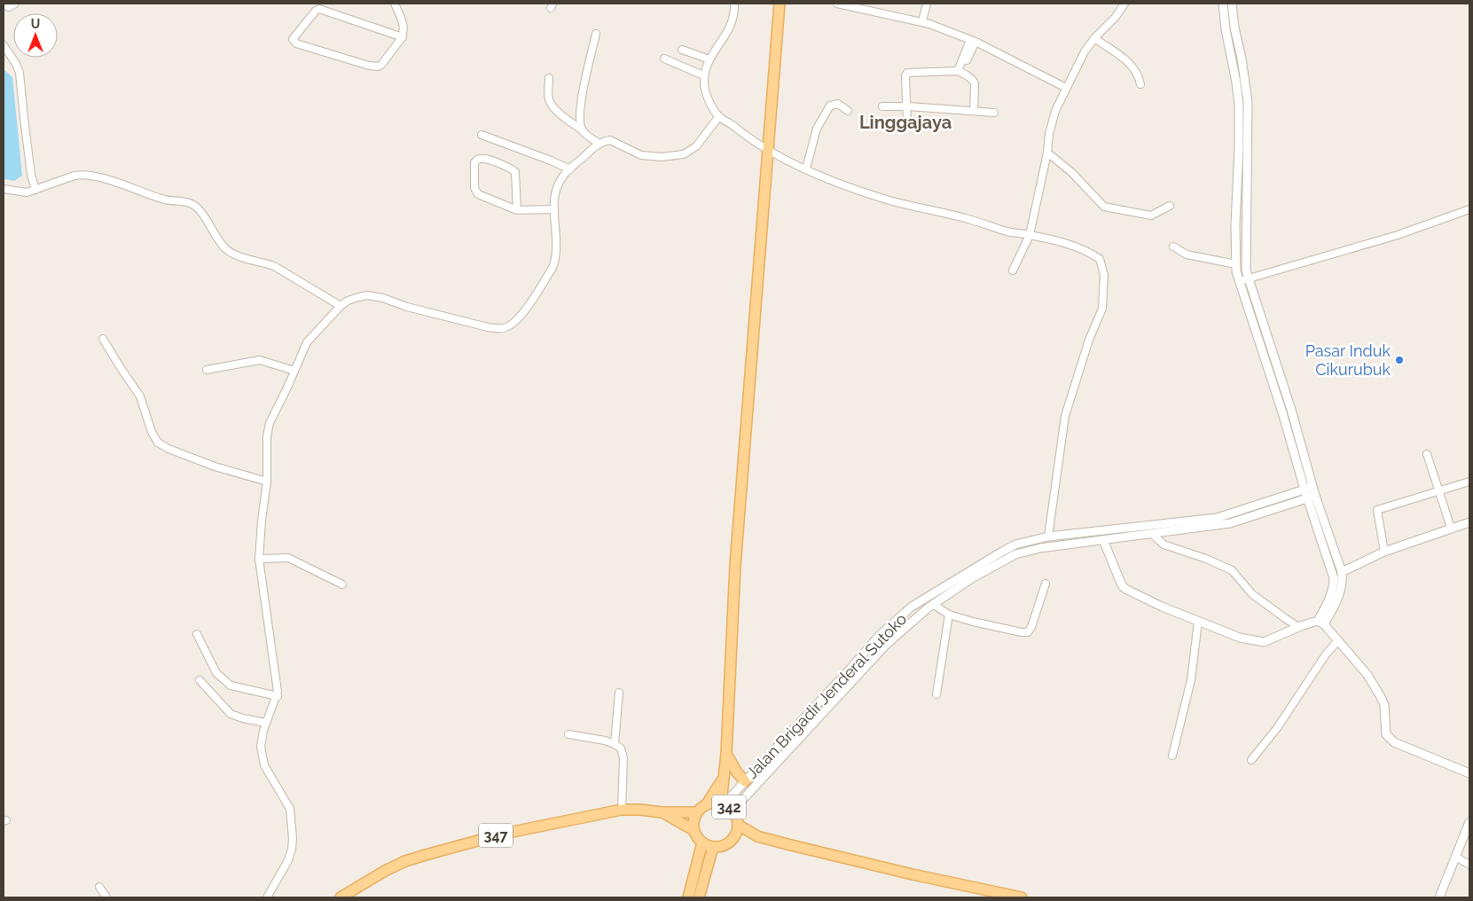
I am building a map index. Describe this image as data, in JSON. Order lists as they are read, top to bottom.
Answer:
{
  "streets": {
    "main road": ["342", "347"],
    "street": ["Jalan Brigadir Jenderal Sutoko"]
  },
  "crossings": [
    ["Jalan Brigadir Jenderal Sutoko", "342"]
  ],
  "districts": ["Linggajaya"],
  "places": ["Pasar Induk Cikurubuk"],
  "north": "top"
}
